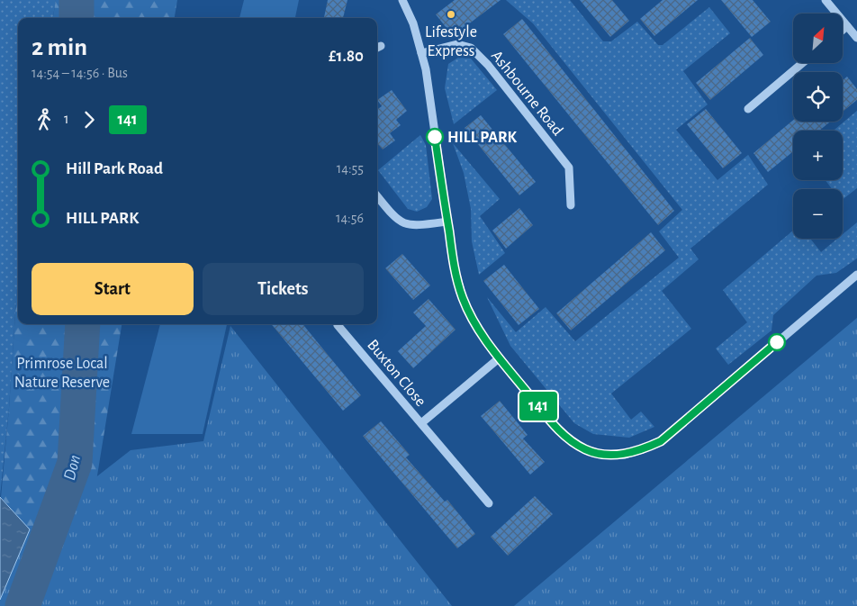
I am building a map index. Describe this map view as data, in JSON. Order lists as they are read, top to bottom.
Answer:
{
  "streets": {
    "street": ["Ashbourne Road", "Buxton Close"]
  },
  "water": ["Don"],
  "parks": ["Primrose Local Nature Reserve"],
  "places": ["Lifestyle Express", "HILL PARK"],
  "lines": ["bus line 141"],
  "north": "top right",
  "page": {
    "on_map": "141",
    "map_buttons": ["+", "−"],
    "heading": ["2 min", "14:54 – 14:56 · Bus", "£1.80"],
    "legs": ["1", "141"],
    "list": [
      {
        "name": "Hill Park Road",
        "value": "14:55"
      },
      {
        "name": "HILL PARK",
        "value": "14:56"
      }
    ],
    "buttons": ["Start", "Tickets"]
  }
}
